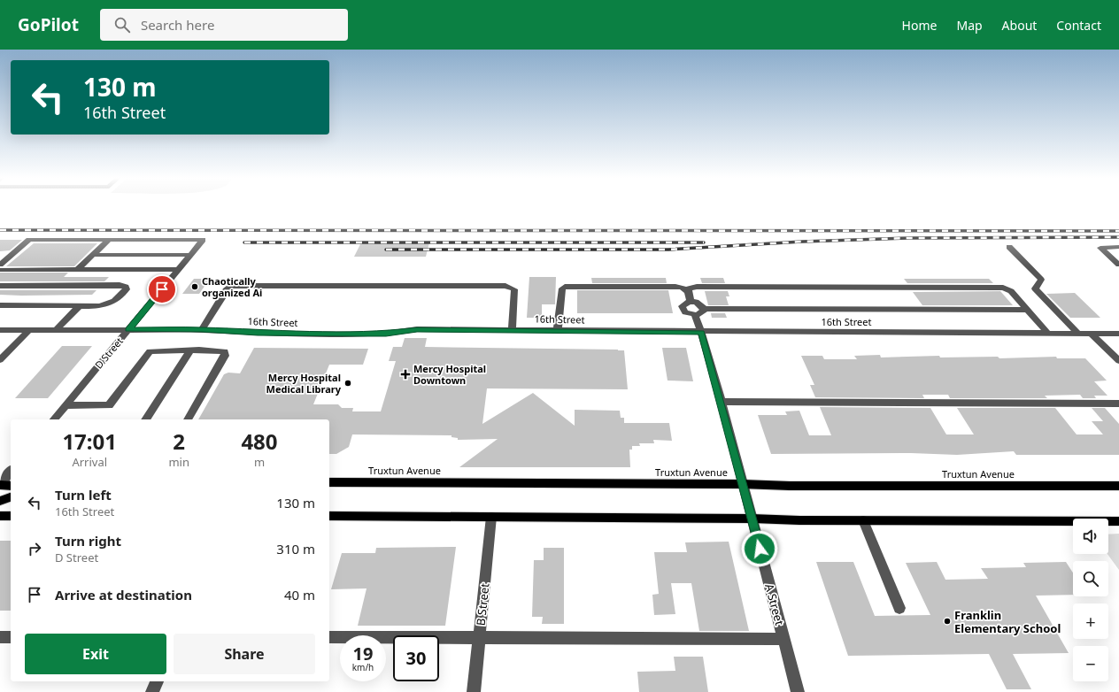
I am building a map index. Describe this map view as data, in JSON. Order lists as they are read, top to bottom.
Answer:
{
  "streets": {
    "main road": ["Truxtun Avenue"],
    "street": [
      "16th Street",
      "D Street",
      "B Street",
      "A Street"
    ]
  },
  "crossings": [
    ["16th Street", "D Street"],
    ["16th Street", "A Street"],
    ["Truxtun Avenue", "A Street"]
  ],
  "places": {
    "other": ["Chaotically organized Ai", "Mercy Hospital Medical Library", "Franklin Elementary School"],
    "health": ["Mercy Hospital Downtown"]
  },
  "page": {
    "header": "GoPilot",
    "search": "Search here",
    "nav": [
      "Home",
      "Map",
      "About",
      "Contact"
    ],
    "turn": ["130 m", "16th Street"],
    "eta": [
      "17:01",
      "Arrival",
      "2",
      "min",
      "480",
      "m"
    ],
    "list": [
      {
        "name": "Turn left",
        "note": "16th Street",
        "value": "130 m"
      },
      {
        "name": "Turn right",
        "note": "D Street",
        "value": "310 m"
      },
      {
        "name": "Arrive at destination",
        "value": "40 m"
      }
    ],
    "map_buttons": ["+", "−"],
    "buttons": ["Exit", "Share"],
    "speed": "19 km/h",
    "limit": "30"
  }
}
